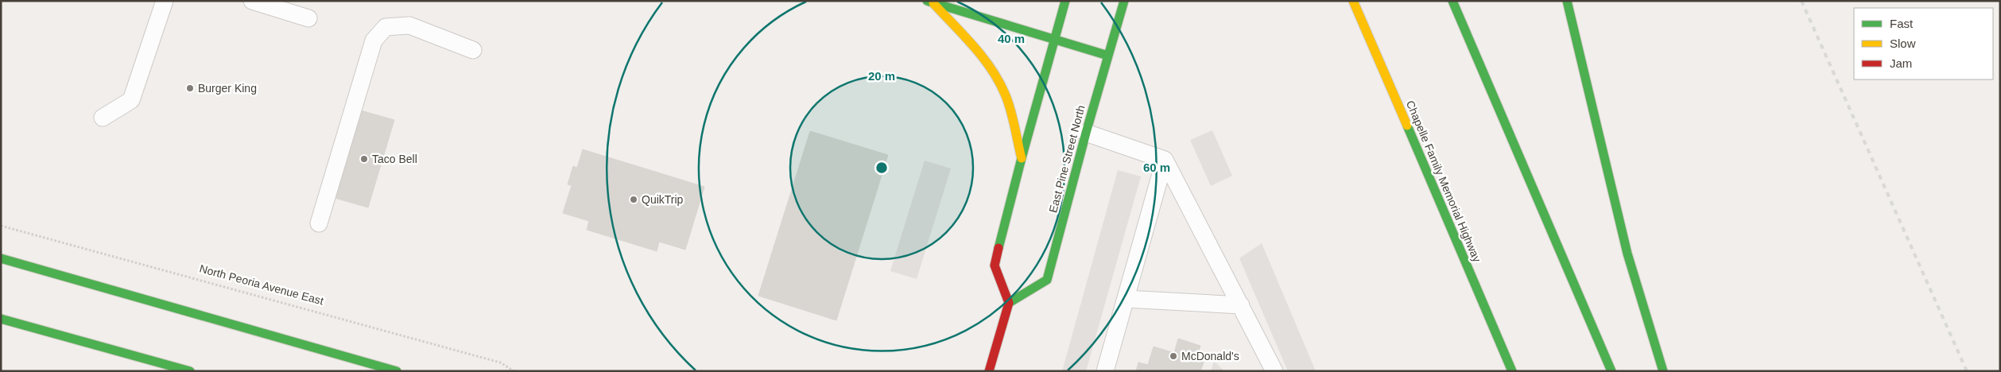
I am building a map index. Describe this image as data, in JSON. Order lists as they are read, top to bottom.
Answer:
{
  "streets": {
    "main road": ["East Pine Street North", "Chapelle Family Memorial Highway"],
    "path": ["North Peoria Avenue East"]
  },
  "places": [
    "Burger King",
    "Taco Bell",
    "QuikTrip",
    "McDonald's"
  ],
  "legend": ["Fast", "Slow", "Jam"],
  "rings": ["40 m", "20 m", "60 m"]
}
